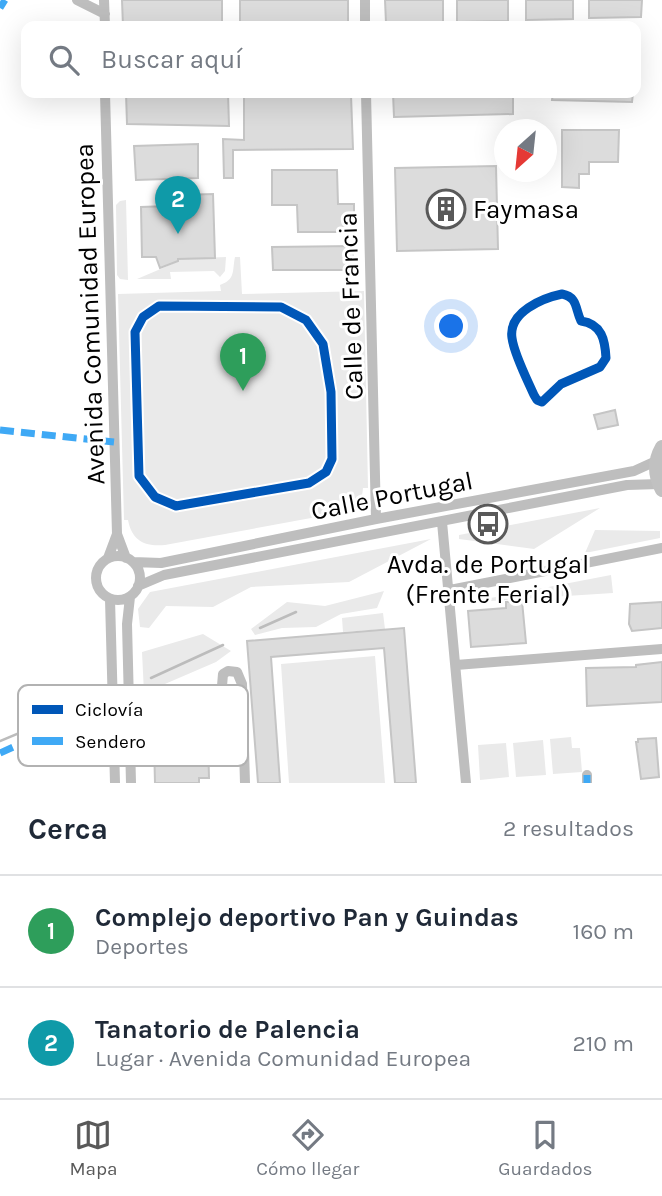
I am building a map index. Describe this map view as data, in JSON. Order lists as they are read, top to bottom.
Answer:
{
  "streets": {
    "street": ["Calle de Francia", "Avenida Comunidad Europea", "Calle Portugal"]
  },
  "crossings": [
    ["Calle de Francia", "Calle Portugal"],
    ["Avenida Comunidad Europea", "Calle Portugal"]
  ],
  "places": {
    "building": ["Faymasa"],
    "bus stop": ["Avda. de Portugal (Frente Ferial)"]
  },
  "legend": ["Ciclovía", "Sendero"],
  "north": "bottom left",
  "page": {
    "search": "Buscar aquí",
    "pins": ["2", "1"],
    "heading": ["Cerca", "2 resultados"],
    "list": [
      {
        "mark": "1",
        "name": "Complejo deportivo Pan y Guindas",
        "note": "Deportes",
        "value": "160 m"
      },
      {
        "mark": "2",
        "name": "Tanatorio de Palencia",
        "note": "Lugar · Avenida Comunidad Europea",
        "value": "210 m"
      }
    ],
    "nav": ["Mapa", "Cómo llegar", "Guardados"]
  }
}
